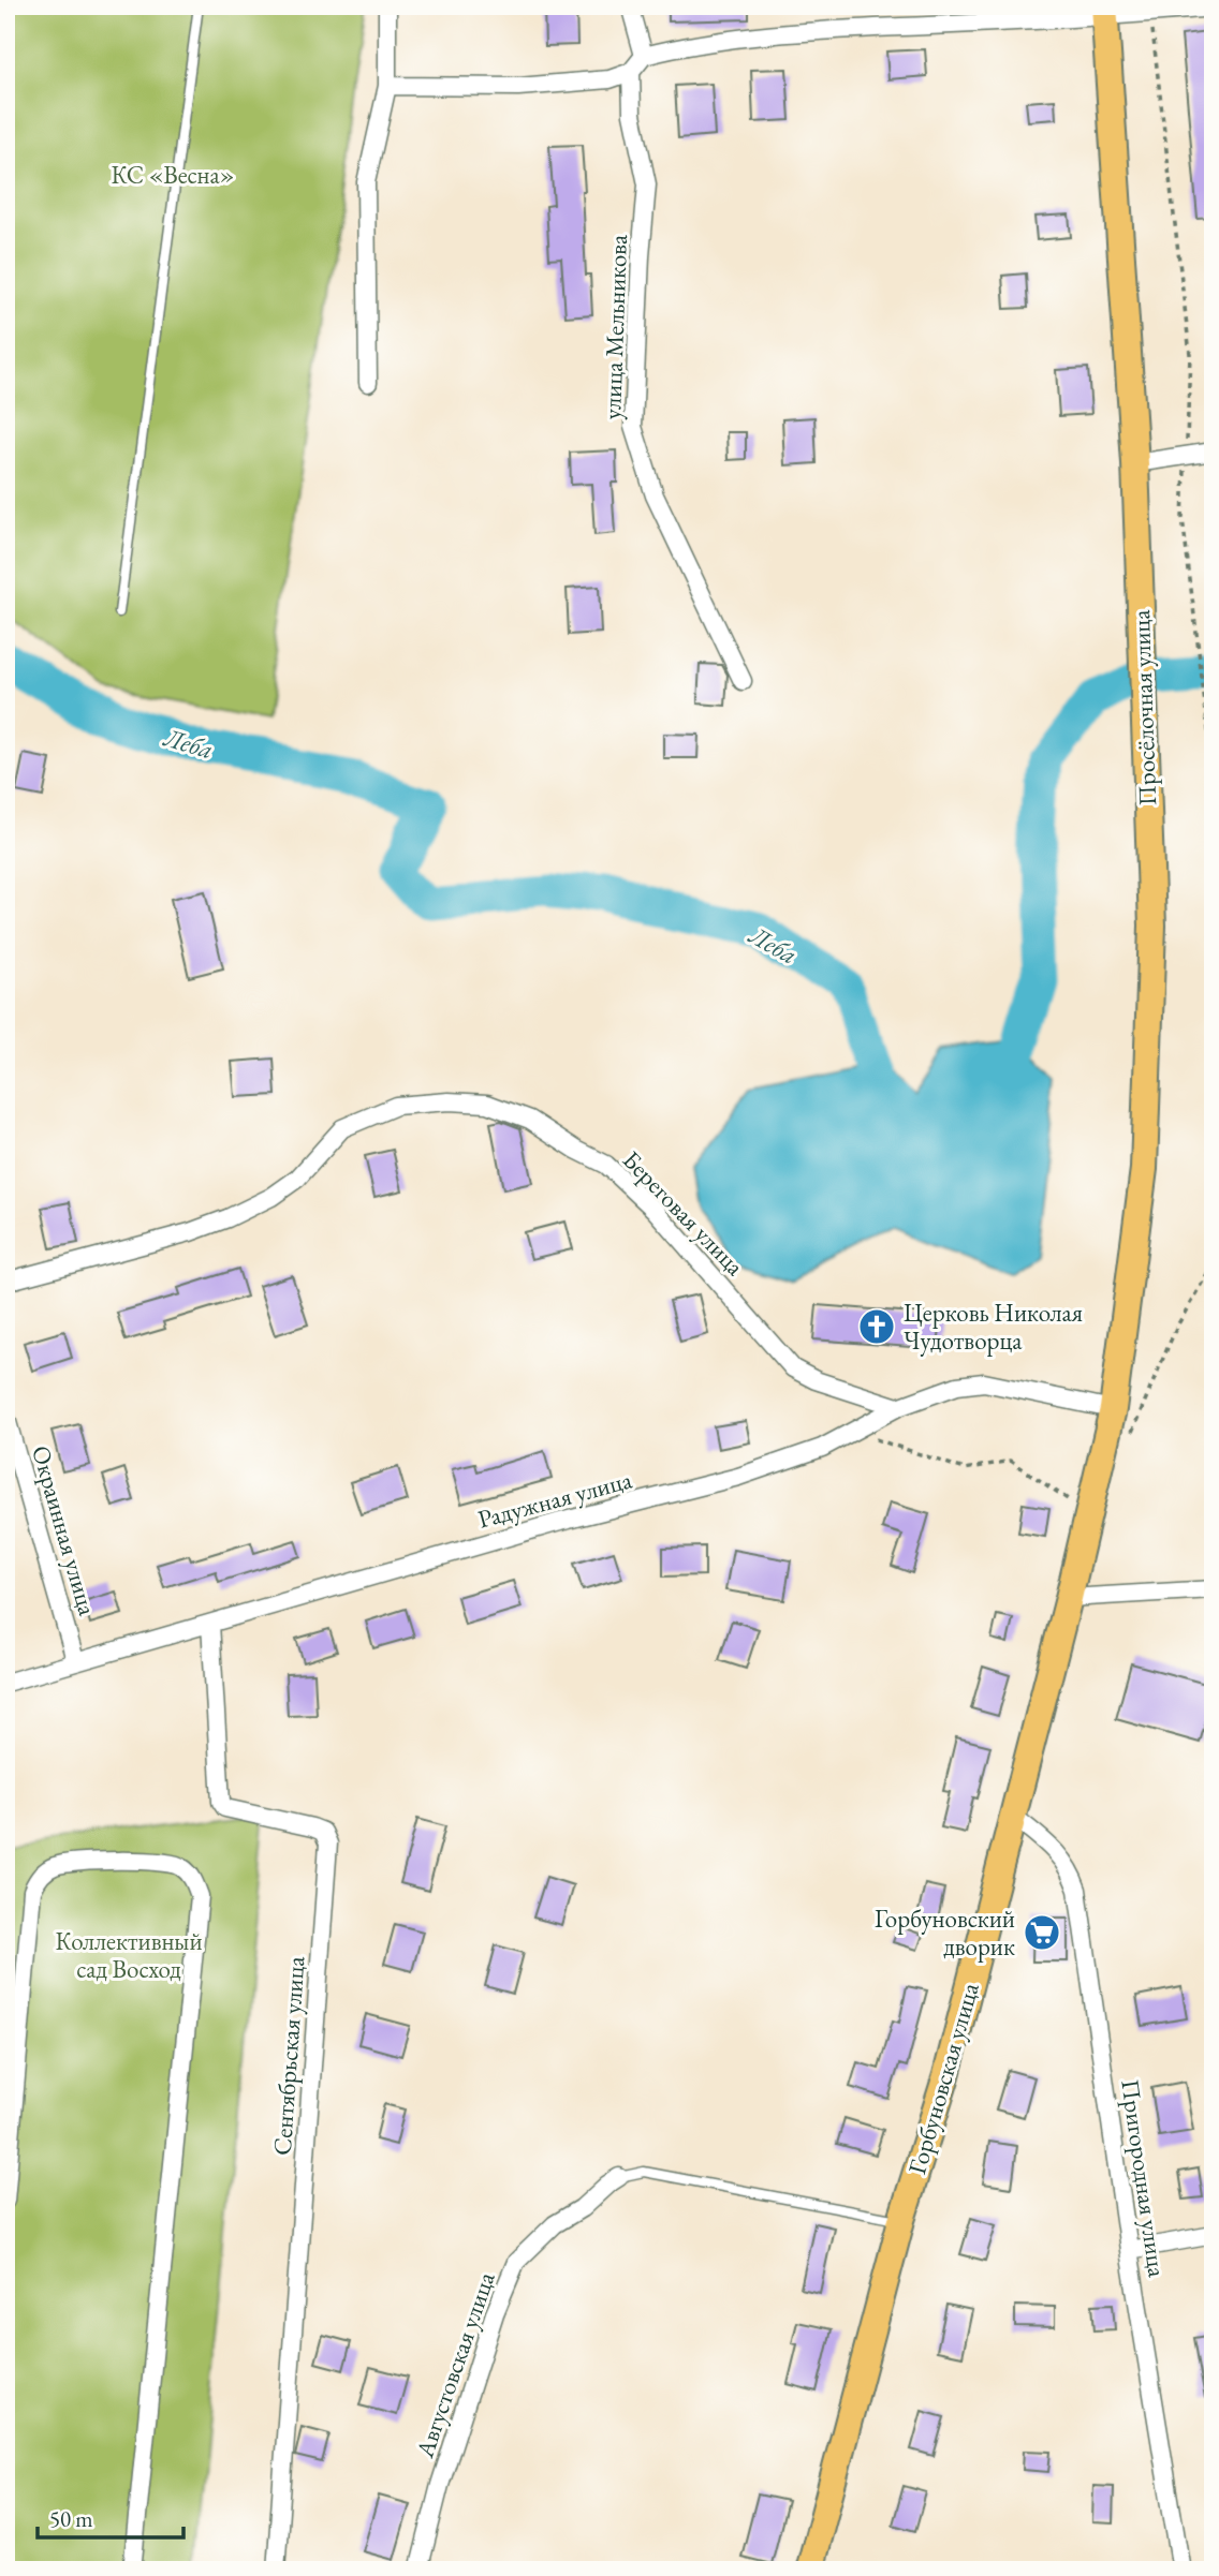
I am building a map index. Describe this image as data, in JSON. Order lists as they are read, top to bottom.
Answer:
{
  "streets": {
    "main road": ["Просёлочная улица", "Горбуновская улица"],
    "street": [
      "улица Мельникова",
      "Береговая улица",
      "Радужная улица",
      "Окраинная улица",
      "Сентябрьская улица",
      "Пригородная улица",
      "Августовская улица"
    ]
  },
  "crossings": [
    ["Просёлочная улица", "Радужная улица"],
    ["Просёлочная улица", "Горбуновская улица"],
    ["Береговая улица", "Радужная улица"],
    ["Радужная улица", "Окраинная улица"],
    ["Радужная улица", "Сентябрьская улица"],
    ["Радужная улица", "Горбуновская улица"],
    ["Горбуновская улица", "Пригородная улица"]
  ],
  "water": ["Леба"],
  "parks": ["КС «Весна»", "Коллективный сад Восход"],
  "places": {
    "church": ["Церковь Николая Чудотворца"],
    "supermarket": ["Горбуновский дворик"]
  },
  "scale_bar": "50 m"
}
